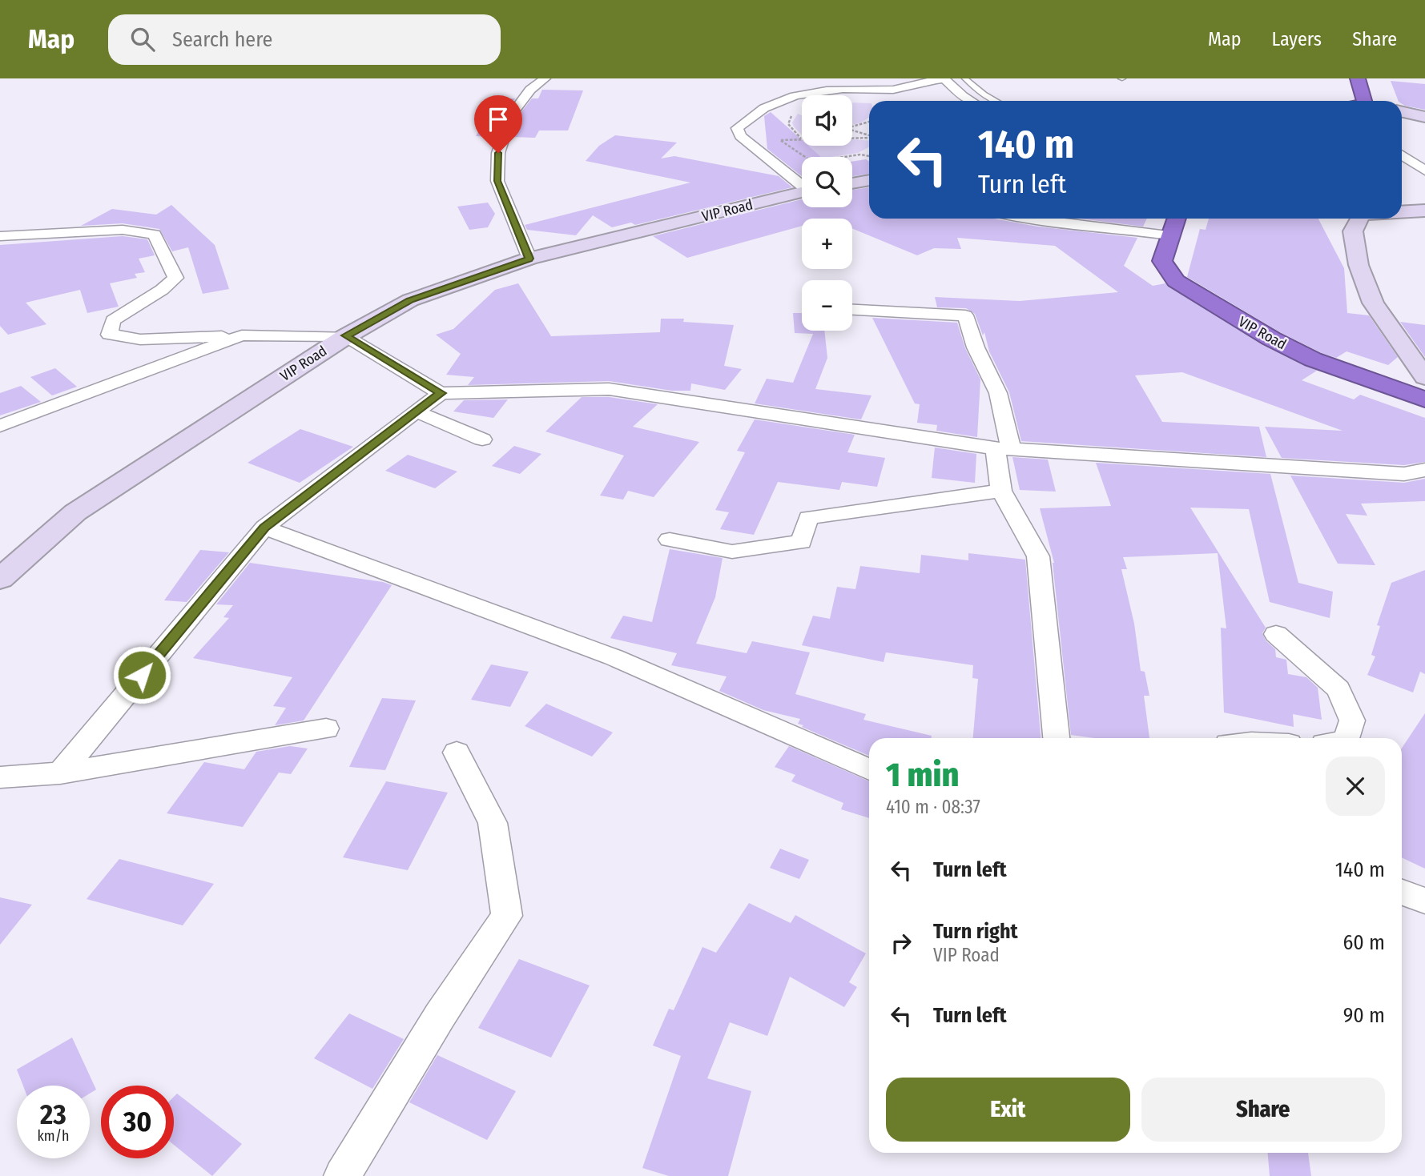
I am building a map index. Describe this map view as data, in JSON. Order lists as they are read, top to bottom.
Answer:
{
  "streets": {
    "highway": ["VIP Road"]
  },
  "page": {
    "header": "Map",
    "search": "Search here",
    "nav": ["Map", "Layers", "Share"],
    "map_buttons": ["+", "−"],
    "turn": ["140 m", "Turn left"],
    "heading": ["1 min", "410 m · 08:37"],
    "list": [
      {
        "name": "Turn left",
        "value": "140 m"
      },
      {
        "name": "Turn right",
        "note": "VIP Road",
        "value": "60 m"
      },
      {
        "name": "Turn left",
        "value": "90 m"
      }
    ],
    "buttons": ["Exit", "Share"],
    "speed": "23 km/h",
    "limit": "30"
  }
}
